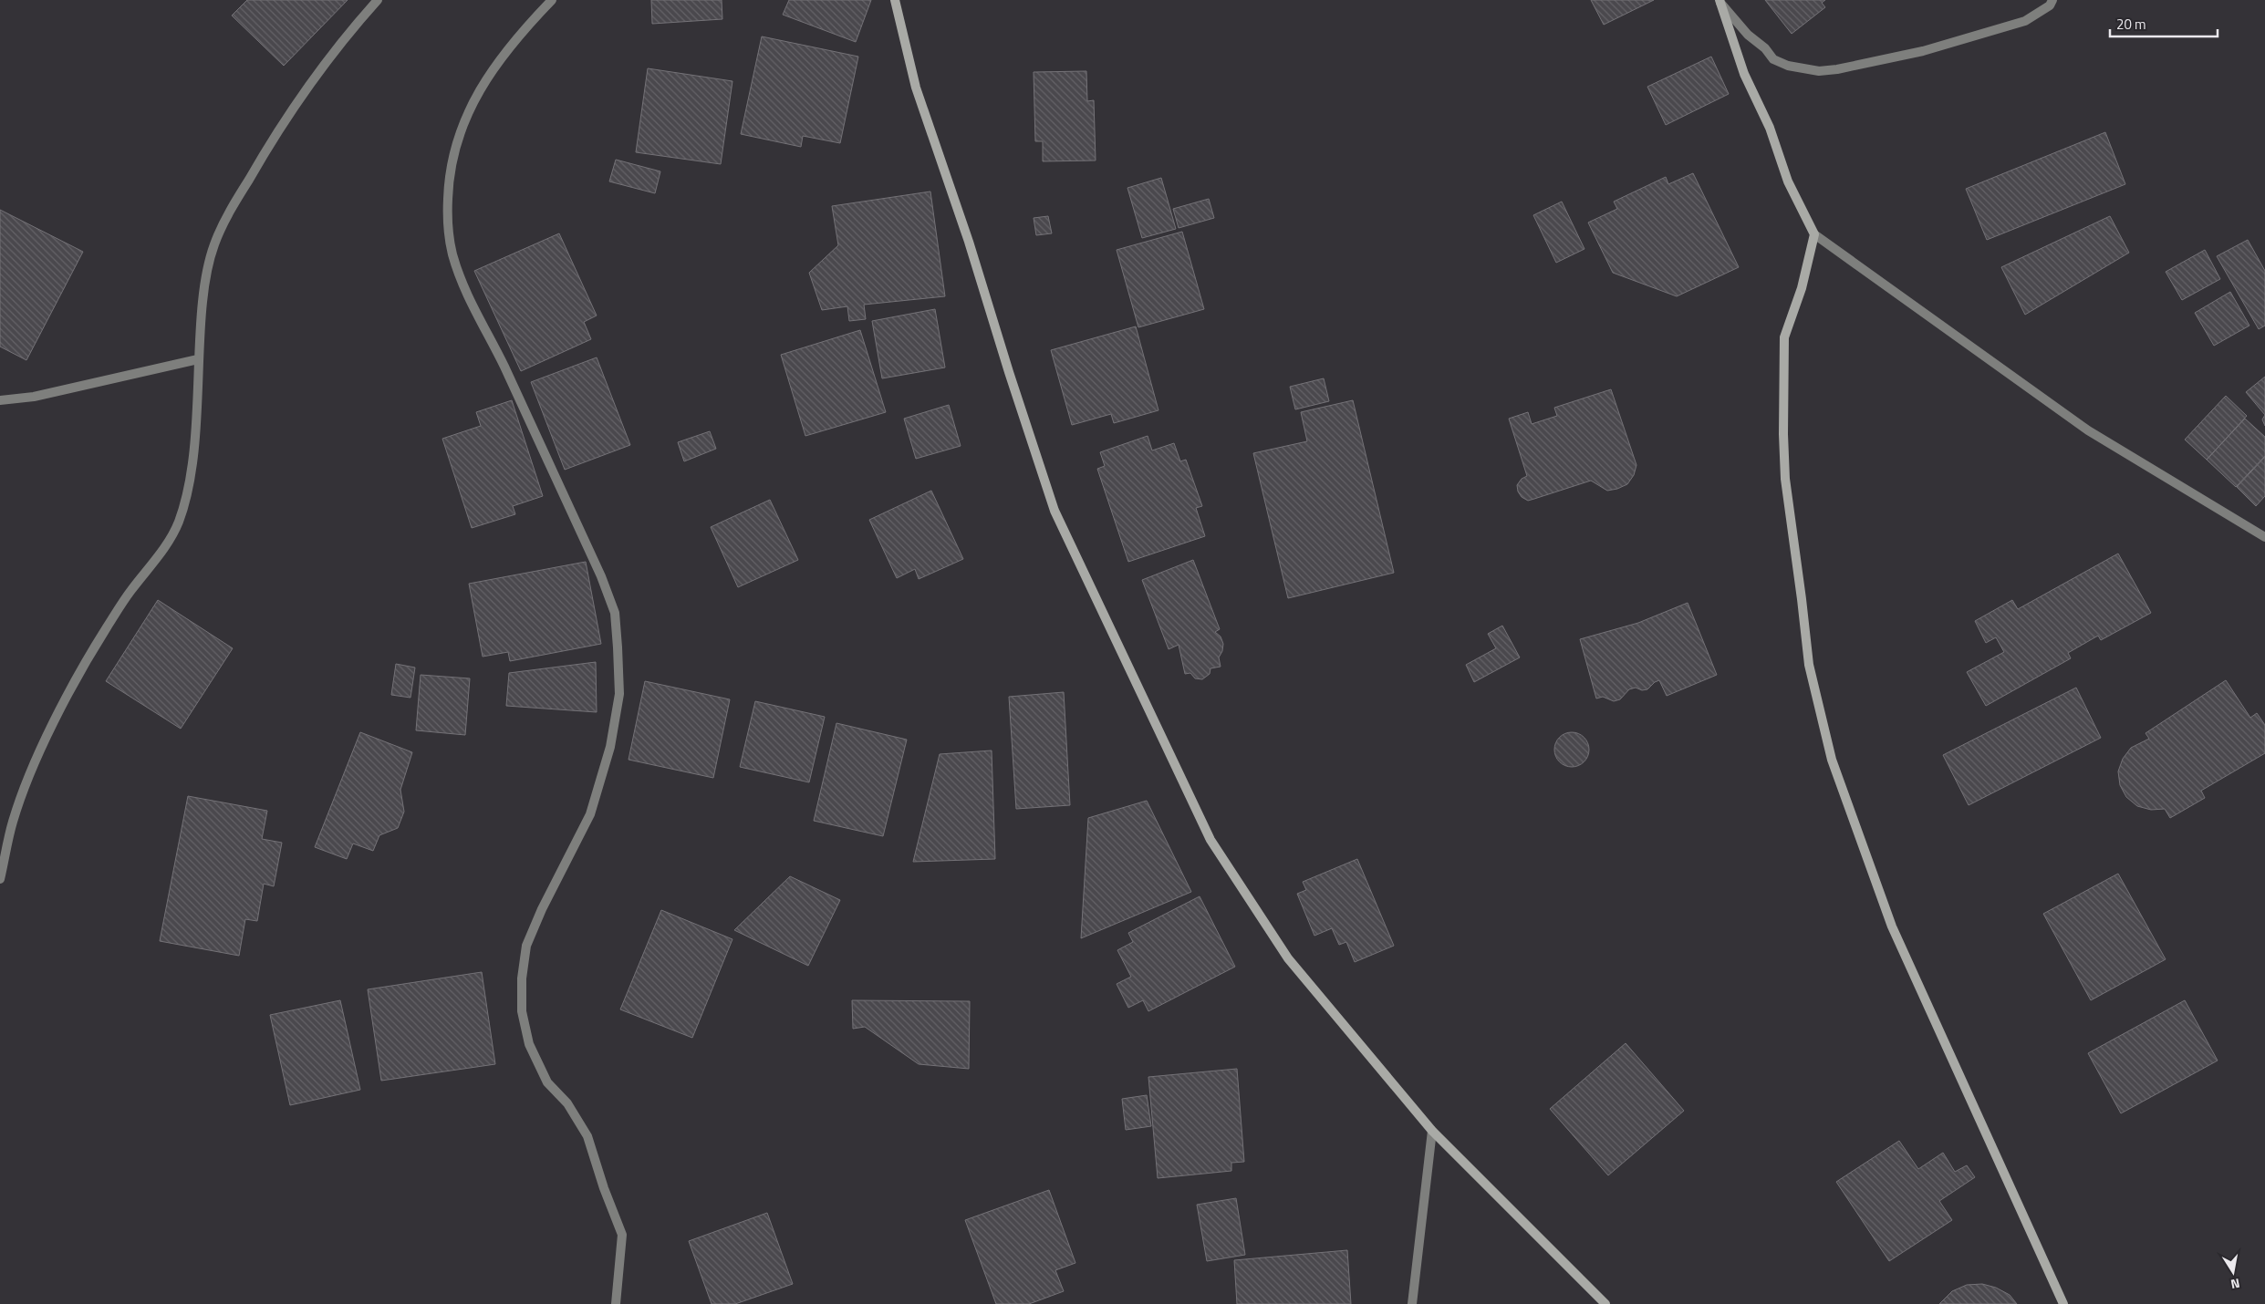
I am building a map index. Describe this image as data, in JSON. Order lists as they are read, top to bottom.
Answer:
{
  "scale_bar": "20 m",
  "north": "bottom"
}
